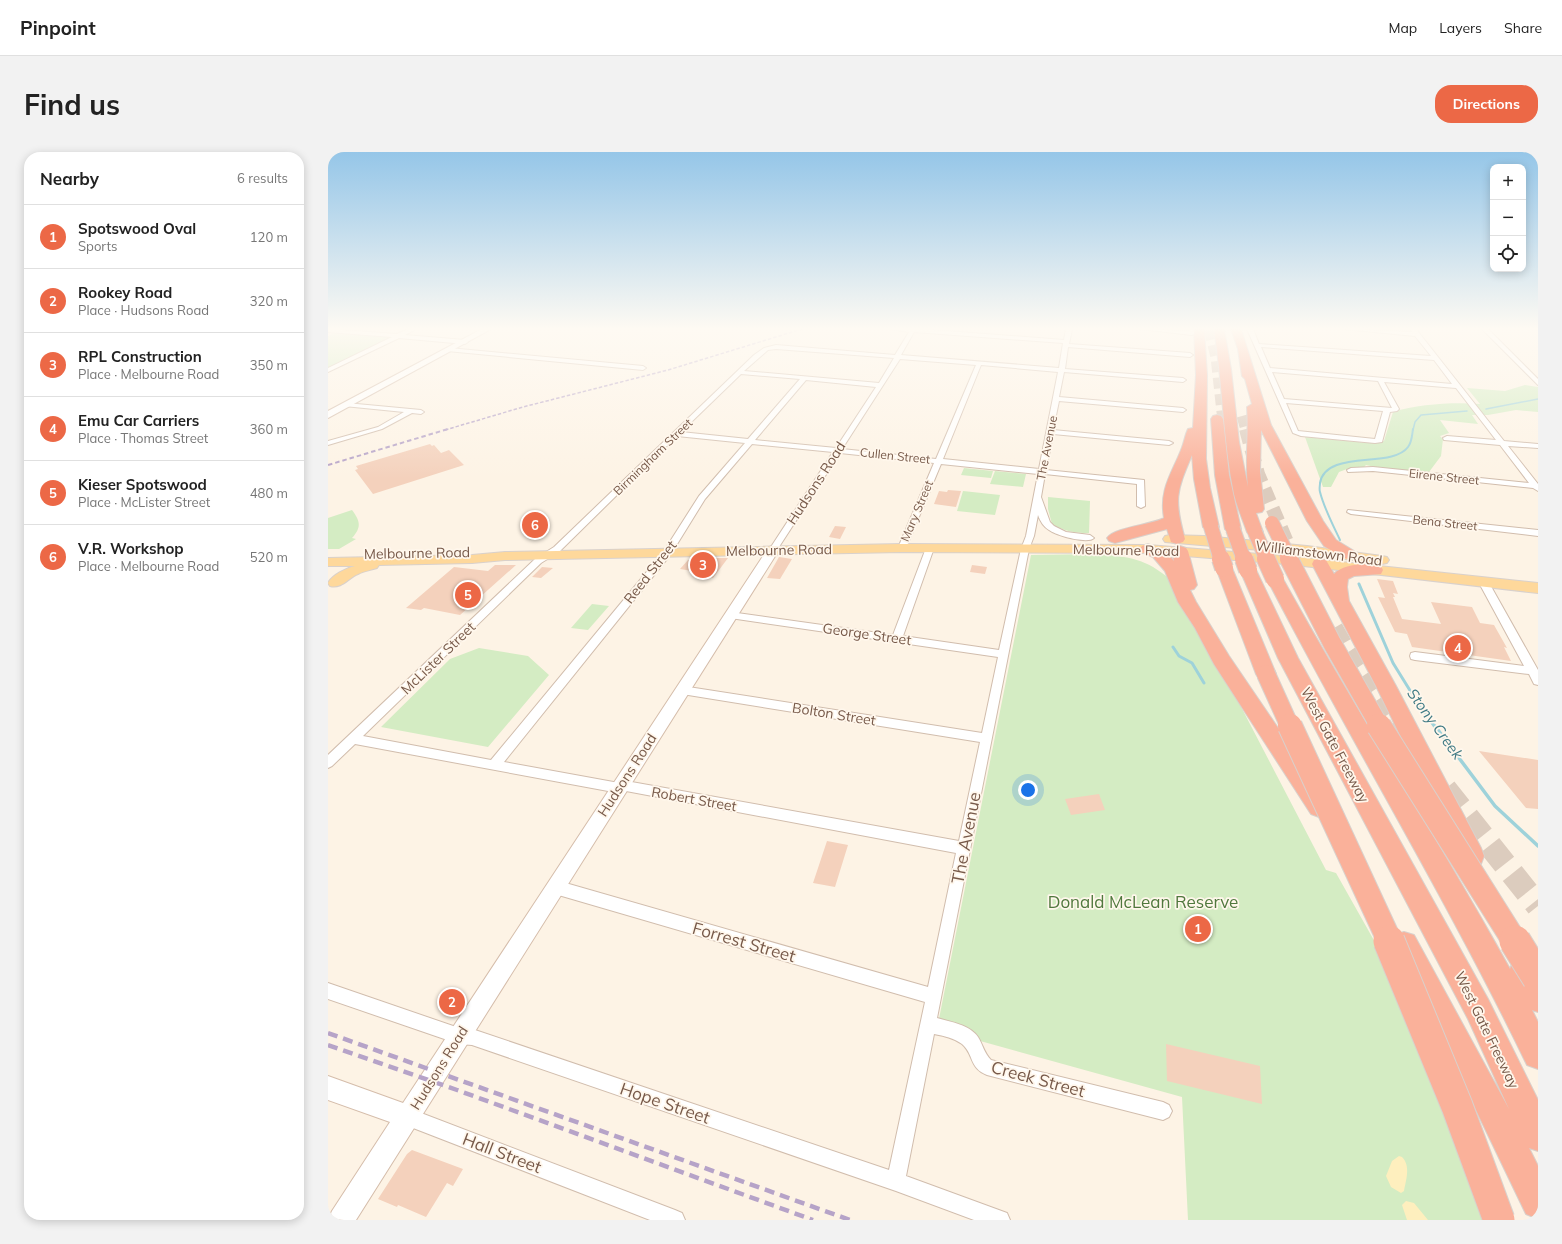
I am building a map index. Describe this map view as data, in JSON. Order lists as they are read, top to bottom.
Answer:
{
  "streets": {
    "highway": ["West Gate Freeway"],
    "main road": ["Melbourne Road", "Williamstown Road"],
    "street": [
      "The Avenue",
      "Cullen Street",
      "Birmingham Street",
      "Eirene Street",
      "Hudsons Road",
      "Mary Street",
      "Bena Street",
      "Reed Street",
      "George Street",
      "McLister Street",
      "Bolton Street",
      "Robert Street",
      "Forrest Street",
      "Creek Street",
      "Hope Street",
      "Hall Street"
    ]
  },
  "crossings": [
    ["The Avenue", "Cullen Street"],
    ["The Avenue", "Melbourne Road"],
    ["The Avenue", "George Street"],
    ["The Avenue", "Bolton Street"],
    ["The Avenue", "Robert Street"],
    ["The Avenue", "Forrest Street"],
    ["The Avenue", "Creek Street"],
    ["The Avenue", "Hope Street"],
    ["Cullen Street", "Birmingham Street"],
    ["Cullen Street", "Hudsons Road"],
    ["Cullen Street", "Mary Street"],
    ["Cullen Street", "Reed Street"],
    ["Birmingham Street", "Melbourne Road"],
    ["Birmingham Street", "McLister Street"],
    ["Hudsons Road", "Melbourne Road"],
    ["Hudsons Road", "George Street"],
    ["Hudsons Road", "Bolton Street"],
    ["Hudsons Road", "Robert Street"],
    ["Hudsons Road", "Forrest Street"],
    ["Hudsons Road", "Hope Street"],
    ["Hudsons Road", "Hall Street"],
    ["Mary Street", "Melbourne Road"],
    ["Melbourne Road", "Williamstown Road"],
    ["Melbourne Road", "Reed Street"],
    ["Melbourne Road", "McLister Street"],
    ["Reed Street", "Robert Street"],
    ["McLister Street", "Robert Street"]
  ],
  "water": ["Stony Creek"],
  "parks": ["Donald McLean Reserve"],
  "page": {
    "header": "Pinpoint",
    "nav": ["Map", "Layers", "Share"],
    "buttons": "Directions",
    "title": "Find us",
    "heading": ["Nearby", "6 results"],
    "map_buttons": ["+", "−"],
    "list": [
      {
        "mark": "1",
        "name": "Spotswood Oval",
        "note": "Sports",
        "value": "120 m"
      },
      {
        "mark": "2",
        "name": "Rookey Road",
        "note": "Place · Hudsons Road",
        "value": "320 m"
      },
      {
        "mark": "3",
        "name": "RPL Construction",
        "note": "Place · Melbourne Road",
        "value": "350 m"
      },
      {
        "mark": "4",
        "name": "Emu Car Carriers",
        "note": "Place · Thomas Street",
        "value": "360 m"
      },
      {
        "mark": "5",
        "name": "Kieser Spotswood",
        "note": "Place · McLister Street",
        "value": "480 m"
      },
      {
        "mark": "6",
        "name": "V.R. Workshop",
        "note": "Place · Melbourne Road",
        "value": "520 m"
      }
    ],
    "pins": [
      "6",
      "3",
      "5",
      "4",
      "1",
      "2"
    ]
  }
}
